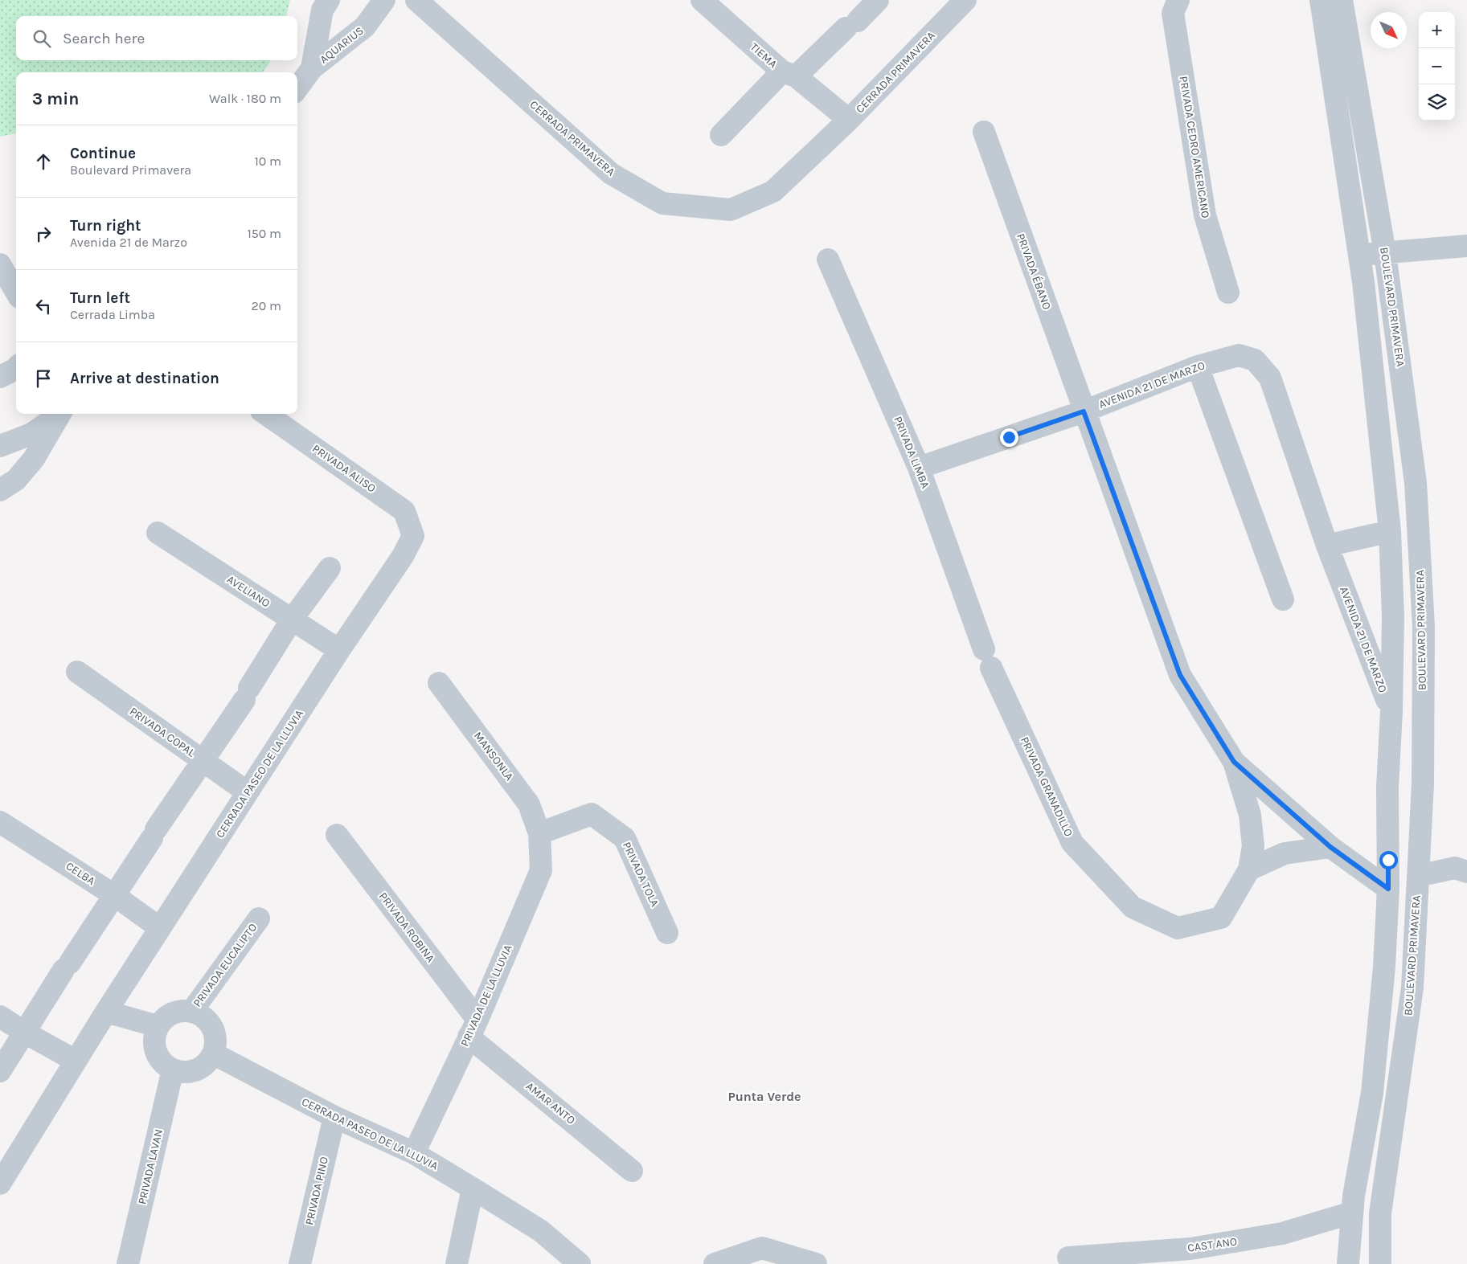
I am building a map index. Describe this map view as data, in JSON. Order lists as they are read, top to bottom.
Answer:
{
  "streets": {
    "street": [
      "AQUARIUS",
      "TIEMA",
      "CERRADA PRIMAVERA",
      "PRIVADA CEDRO AMERICANO",
      "PRIVADA ÉBANO",
      "BOULEVARD PRIMAVERA",
      "AVENIDA 21 DE MARZO",
      "PRIVADA LIMBA",
      "PRIVADA ALISO",
      "AVELIANO",
      "PRIVADA COPAL",
      "MANSONLA",
      "CERRADA PASEO DE LA LLUVIA",
      "PRIVADA GRANADILLO",
      "CELBA",
      "PRIVADA TOLA",
      "PRIVADA ROBINA",
      "PRIVADA EUCALIPTO",
      "PRIVADA DE LA LLUVIA",
      "AMAR ANTO",
      "PRIVADA LAVAN",
      "PRIVADA PINO",
      "CAST ANO"
    ]
  },
  "crossings": [
    ["TIEMA", "CERRADA PRIMAVERA"],
    ["PRIVADA ÉBANO", "AVENIDA 21 DE MARZO"],
    ["AVENIDA 21 DE MARZO", "PRIVADA LIMBA"],
    ["PRIVADA LIMBA", "PRIVADA GRANADILLO"],
    ["PRIVADA ALISO", "CERRADA PASEO DE LA LLUVIA"],
    ["AVELIANO", "CERRADA PASEO DE LA LLUVIA"],
    ["PRIVADA COPAL", "CERRADA PASEO DE LA LLUVIA"],
    ["MANSONLA", "PRIVADA TOLA"],
    ["MANSONLA", "PRIVADA DE LA LLUVIA"],
    ["CERRADA PASEO DE LA LLUVIA", "CELBA"],
    ["CERRADA PASEO DE LA LLUVIA", "PRIVADA EUCALIPTO"],
    ["CERRADA PASEO DE LA LLUVIA", "PRIVADA DE LA LLUVIA"],
    ["CERRADA PASEO DE LA LLUVIA", "PRIVADA LAVAN"],
    ["CERRADA PASEO DE LA LLUVIA", "PRIVADA PINO"],
    ["PRIVADA TOLA", "PRIVADA DE LA LLUVIA"],
    ["PRIVADA ROBINA", "PRIVADA DE LA LLUVIA"],
    ["PRIVADA ROBINA", "AMAR ANTO"],
    ["PRIVADA EUCALIPTO", "PRIVADA LAVAN"],
    ["PRIVADA DE LA LLUVIA", "AMAR ANTO"]
  ],
  "districts": ["Punta Verde"],
  "north": "bottom right",
  "page": {
    "map_buttons": ["+", "−"],
    "search": "Search here",
    "heading": ["3 min", "Walk · 180 m"],
    "list": [
      ["Continue", "Boulevard Primavera", "10 m"],
      ["Turn right", "Avenida 21 de Marzo", "150 m"],
      ["Turn left", "Cerrada Limba", "20 m"],
      "Arrive at destination"
    ]
  }
}
